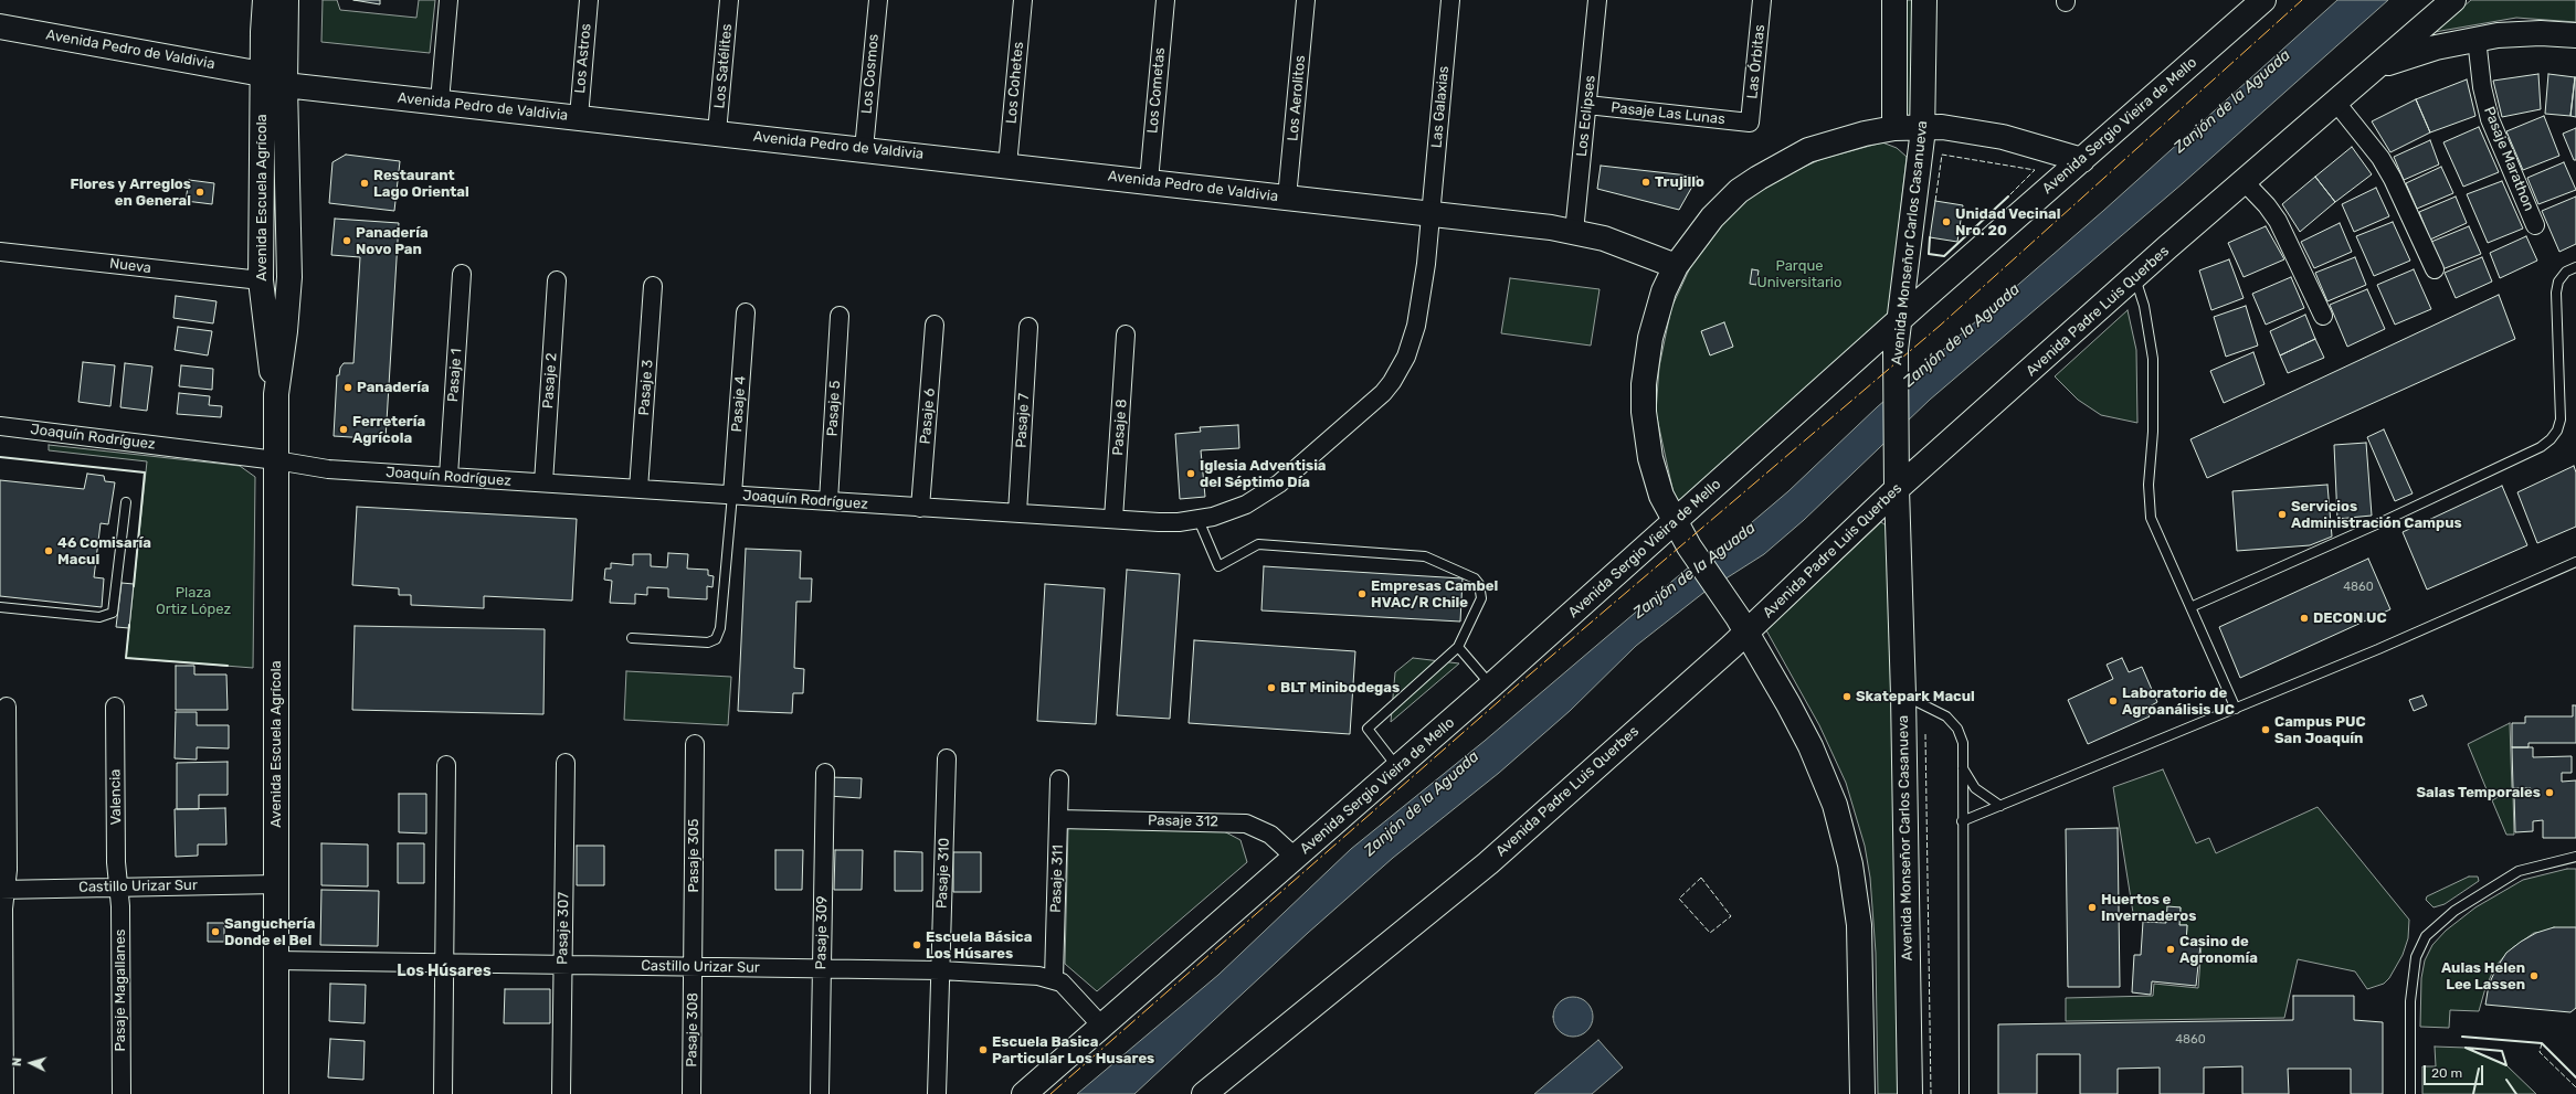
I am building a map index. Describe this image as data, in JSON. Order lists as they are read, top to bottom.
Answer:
{
  "streets": {
    "main road": [
      "Avenida Pedro de Valdivia",
      "Avenida Sergio Vieira de Mello",
      "Avenida Escuela Agrícola",
      "Avenida Monseñor Carlos Casanueva",
      "Avenida Padre Luis Querbes"
    ],
    "street": [
      "Los Astros",
      "Las Órbitas",
      "Los Satélites",
      "Los Cosmos",
      "Los Cohetes",
      "Los Cometas",
      "Los Aerolitos",
      "Las Galaxias",
      "Pasaje Las Lunas",
      "Los Eclipses",
      "Pasaje Marathon",
      "Nueva",
      "Pasaje 1",
      "Pasaje 2",
      "Pasaje 3",
      "Pasaje 4",
      "Pasaje 5",
      "Pasaje 6",
      "Pasaje 7",
      "Pasaje 8",
      "Joaquín Rodríguez",
      "Valencia",
      "Pasaje 312",
      "Pasaje 305",
      "Pasaje 310",
      "Pasaje 311",
      "Castillo Urizar Sur",
      "Pasaje 307",
      "Pasaje 309",
      "Pasaje Magallanes",
      "Pasaje 308"
    ]
  },
  "crossings": [
    ["Avenida Pedro de Valdivia", "Los Astros"],
    ["Avenida Pedro de Valdivia", "Los Satélites"],
    ["Avenida Pedro de Valdivia", "Los Cosmos"],
    ["Avenida Pedro de Valdivia", "Los Cohetes"],
    ["Avenida Pedro de Valdivia", "Los Cometas"],
    ["Avenida Pedro de Valdivia", "Los Aerolitos"],
    ["Avenida Pedro de Valdivia", "Las Galaxias"],
    ["Avenida Pedro de Valdivia", "Los Eclipses"],
    ["Avenida Pedro de Valdivia", "Avenida Escuela Agrícola"],
    ["Avenida Pedro de Valdivia", "Joaquín Rodríguez"],
    ["Las Órbitas", "Pasaje Las Lunas"],
    ["Las Galaxias", "Joaquín Rodríguez"],
    ["Pasaje Las Lunas", "Los Eclipses"],
    ["Avenida Sergio Vieira de Mello", "Avenida Monseñor Carlos Casanueva"],
    ["Avenida Sergio Vieira de Mello", "Pasaje 312"],
    ["Avenida Escuela Agrícola", "Nueva"],
    ["Avenida Escuela Agrícola", "Joaquín Rodríguez"],
    ["Avenida Escuela Agrícola", "Castillo Urizar Sur"],
    ["Avenida Monseñor Carlos Casanueva", "Avenida Padre Luis Querbes"],
    ["Pasaje 1", "Joaquín Rodríguez"],
    ["Pasaje 2", "Joaquín Rodríguez"],
    ["Pasaje 3", "Joaquín Rodríguez"],
    ["Pasaje 4", "Joaquín Rodríguez"],
    ["Pasaje 5", "Joaquín Rodríguez"],
    ["Pasaje 6", "Joaquín Rodríguez"],
    ["Pasaje 7", "Joaquín Rodríguez"],
    ["Pasaje 8", "Joaquín Rodríguez"],
    ["Valencia", "Castillo Urizar Sur"],
    ["Valencia", "Pasaje Magallanes"],
    ["Pasaje 312", "Pasaje 311"],
    ["Pasaje 305", "Castillo Urizar Sur"],
    ["Pasaje 305", "Pasaje 308"],
    ["Pasaje 310", "Castillo Urizar Sur"],
    ["Pasaje 311", "Castillo Urizar Sur"],
    ["Castillo Urizar Sur", "Pasaje 307"],
    ["Castillo Urizar Sur", "Pasaje 309"],
    ["Castillo Urizar Sur", "Pasaje Magallanes"],
    ["Castillo Urizar Sur", "Pasaje 308"]
  ],
  "districts": ["Los Húsares"],
  "water": ["Zanjón de la Aguada"],
  "parks": ["Parque Universitario", "Plaza Ortiz López"],
  "places": [
    "Trujillo",
    "Restaurant Lago Oriental",
    "Flores y Arreglos en General",
    "Unidad Vecinal Nro. 20",
    "Panadería Novo Pan",
    "Panadería",
    "Ferretería Agrícola",
    "Iglesia Adventisia del Séptimo Día",
    "Servicios Administración Campus",
    "46 Comisaría Macul",
    "Empresas Cambel HVAC/R Chile",
    "DECON UC",
    "BLT Minibodegas",
    "Skatepark Macul",
    "Laboratorio de Agroanálisis UC",
    "Campus PUC San Joaquín",
    "Salas Temporales",
    "Huertos e Invernaderos",
    "Sanguchería Donde el Bel",
    "Escuela Básica Los Húsares",
    "Casino de Agronomía",
    "Aulas Helen Lee Lassen",
    "Escuela Basica Particular Los Husares"
  ],
  "house_numbers": ["4860", "4860"],
  "scale_bar": "20 m",
  "north": "left"
}
